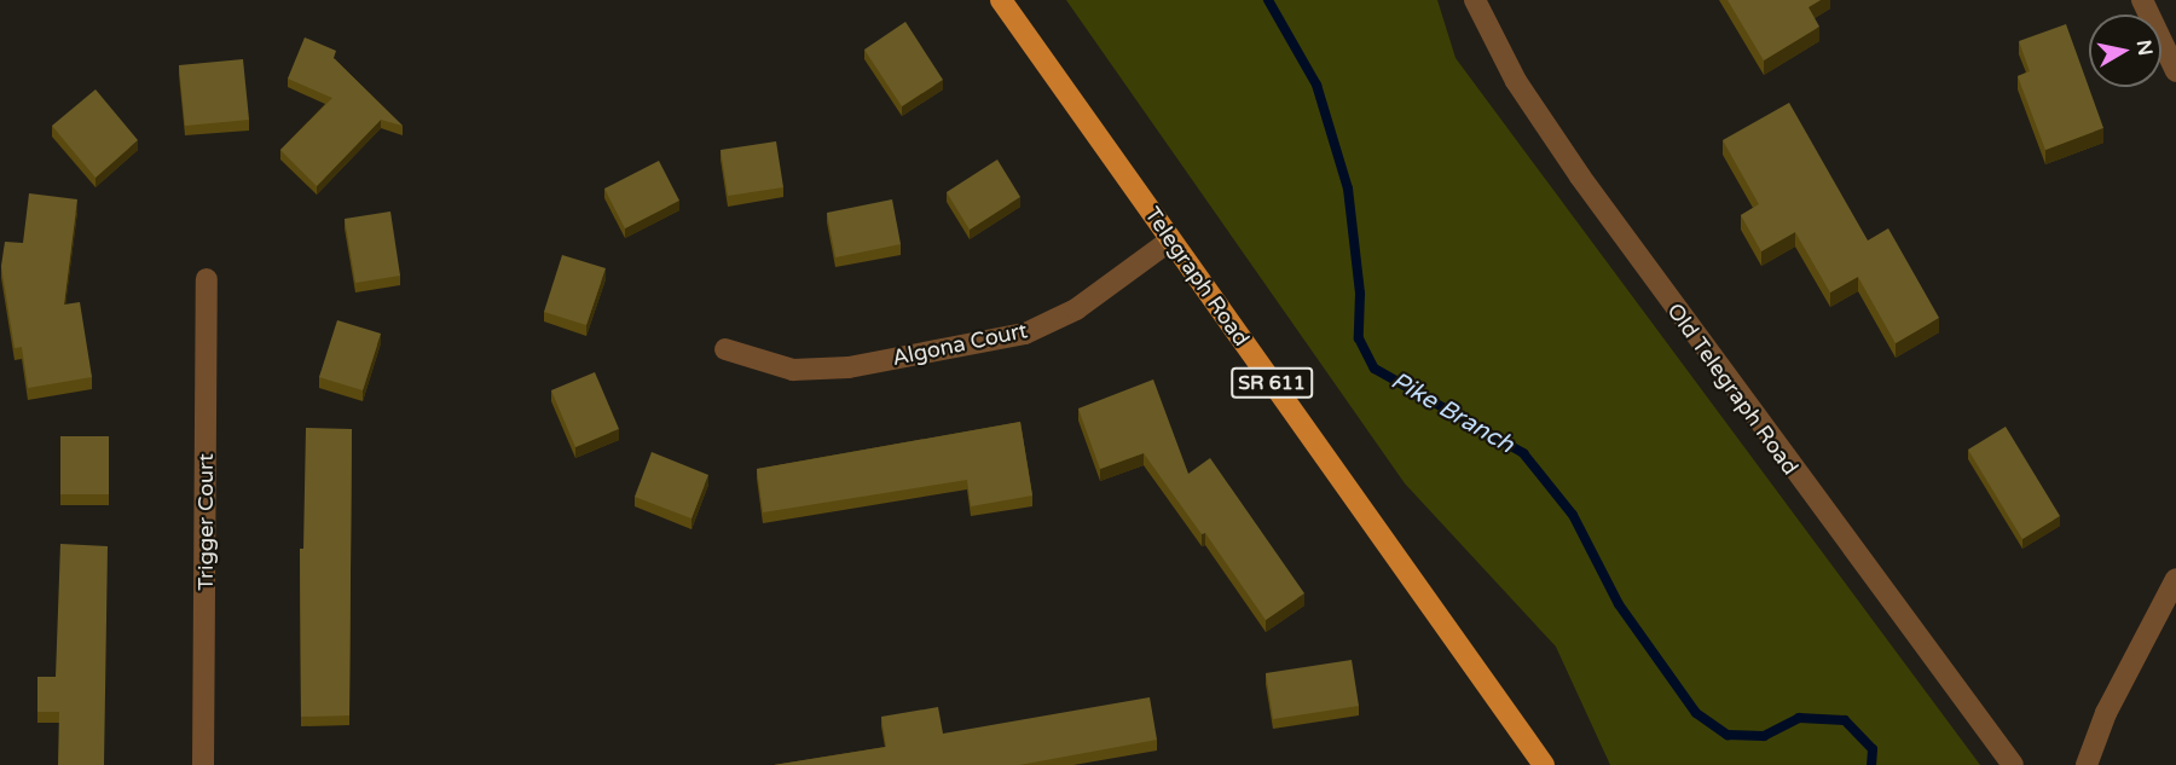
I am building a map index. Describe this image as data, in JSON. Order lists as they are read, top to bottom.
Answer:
{
  "streets": {
    "main road": ["Telegraph Road", "SR 611"],
    "street": ["Algona Court", "Old Telegraph Road", "Trigger Court"]
  },
  "crossings": [
    ["Telegraph Road", "Algona Court"]
  ],
  "water": ["Pike Branch"],
  "north": "right"
}
